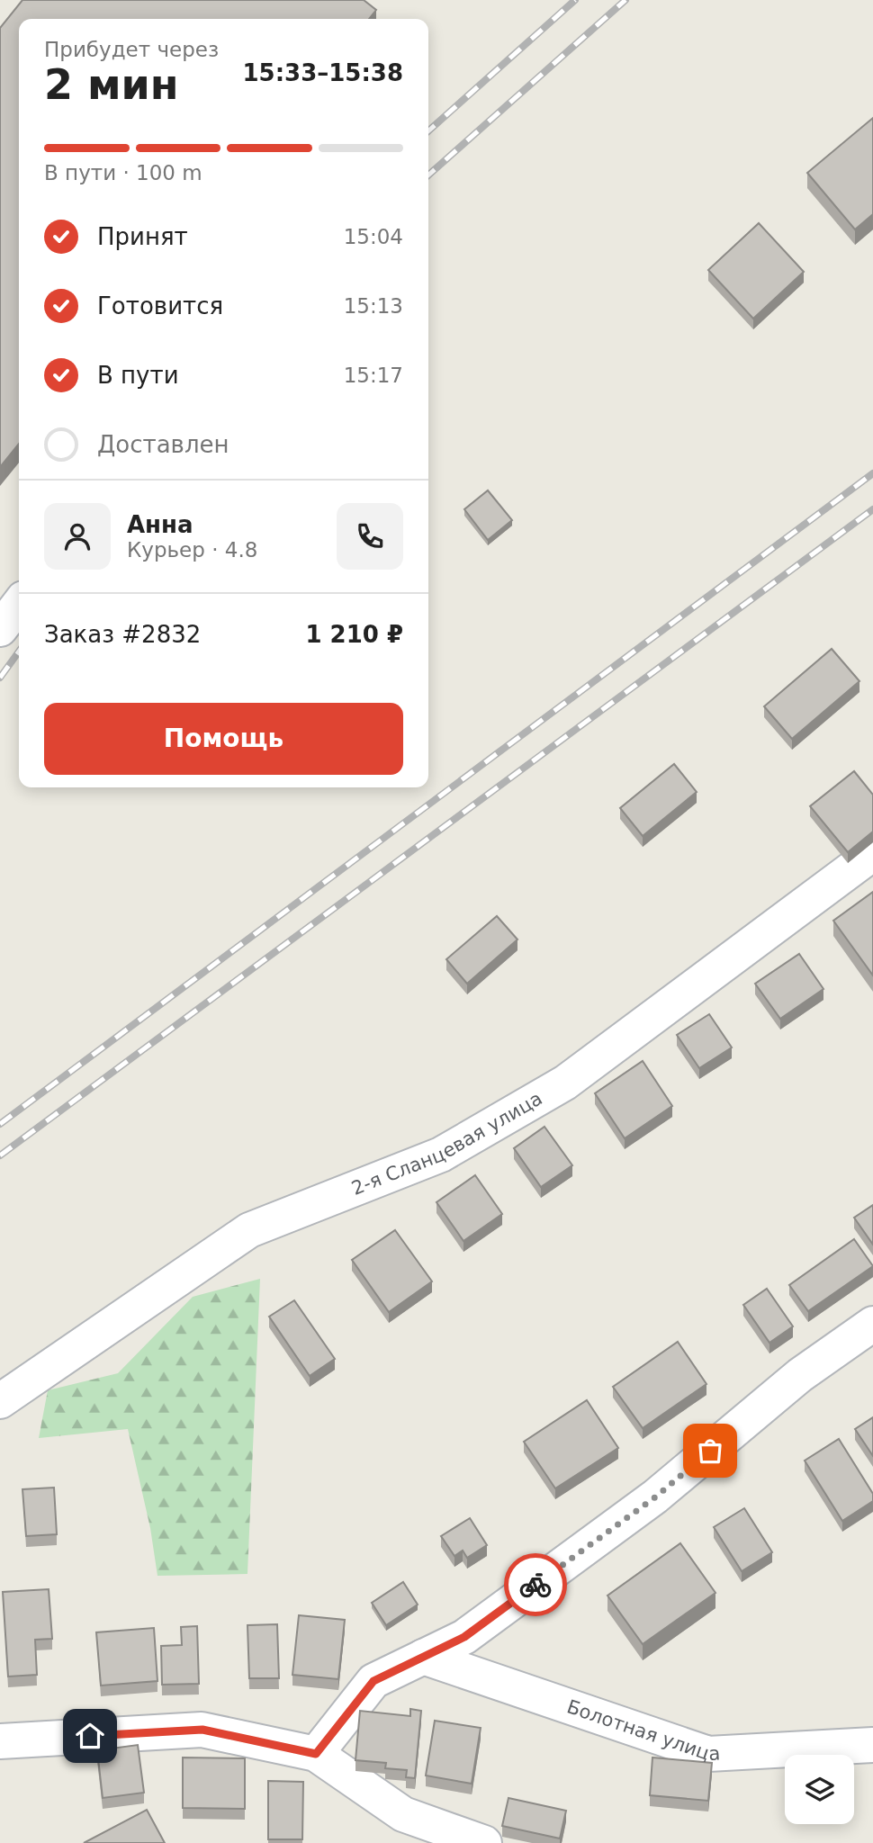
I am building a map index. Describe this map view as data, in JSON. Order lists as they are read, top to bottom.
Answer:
{
  "streets": {
    "street": ["2-я Сланцевая улица", "Болотная улица"]
  },
  "page": {
    "heading": ["2 мин", "Прибудет через", "15:33–15:38"],
    "panel": [
      "Анна",
      "Курьер · 4.8",
      "Заказ #2832",
      "1 210 ₽"
    ],
    "bar": "В пути · 100 m",
    "list": [
      ["Принят", "15:04"],
      ["Готовится", "15:13"],
      ["В пути", "15:17"],
      "Доставлен"
    ],
    "buttons": "Помощь"
  }
}
